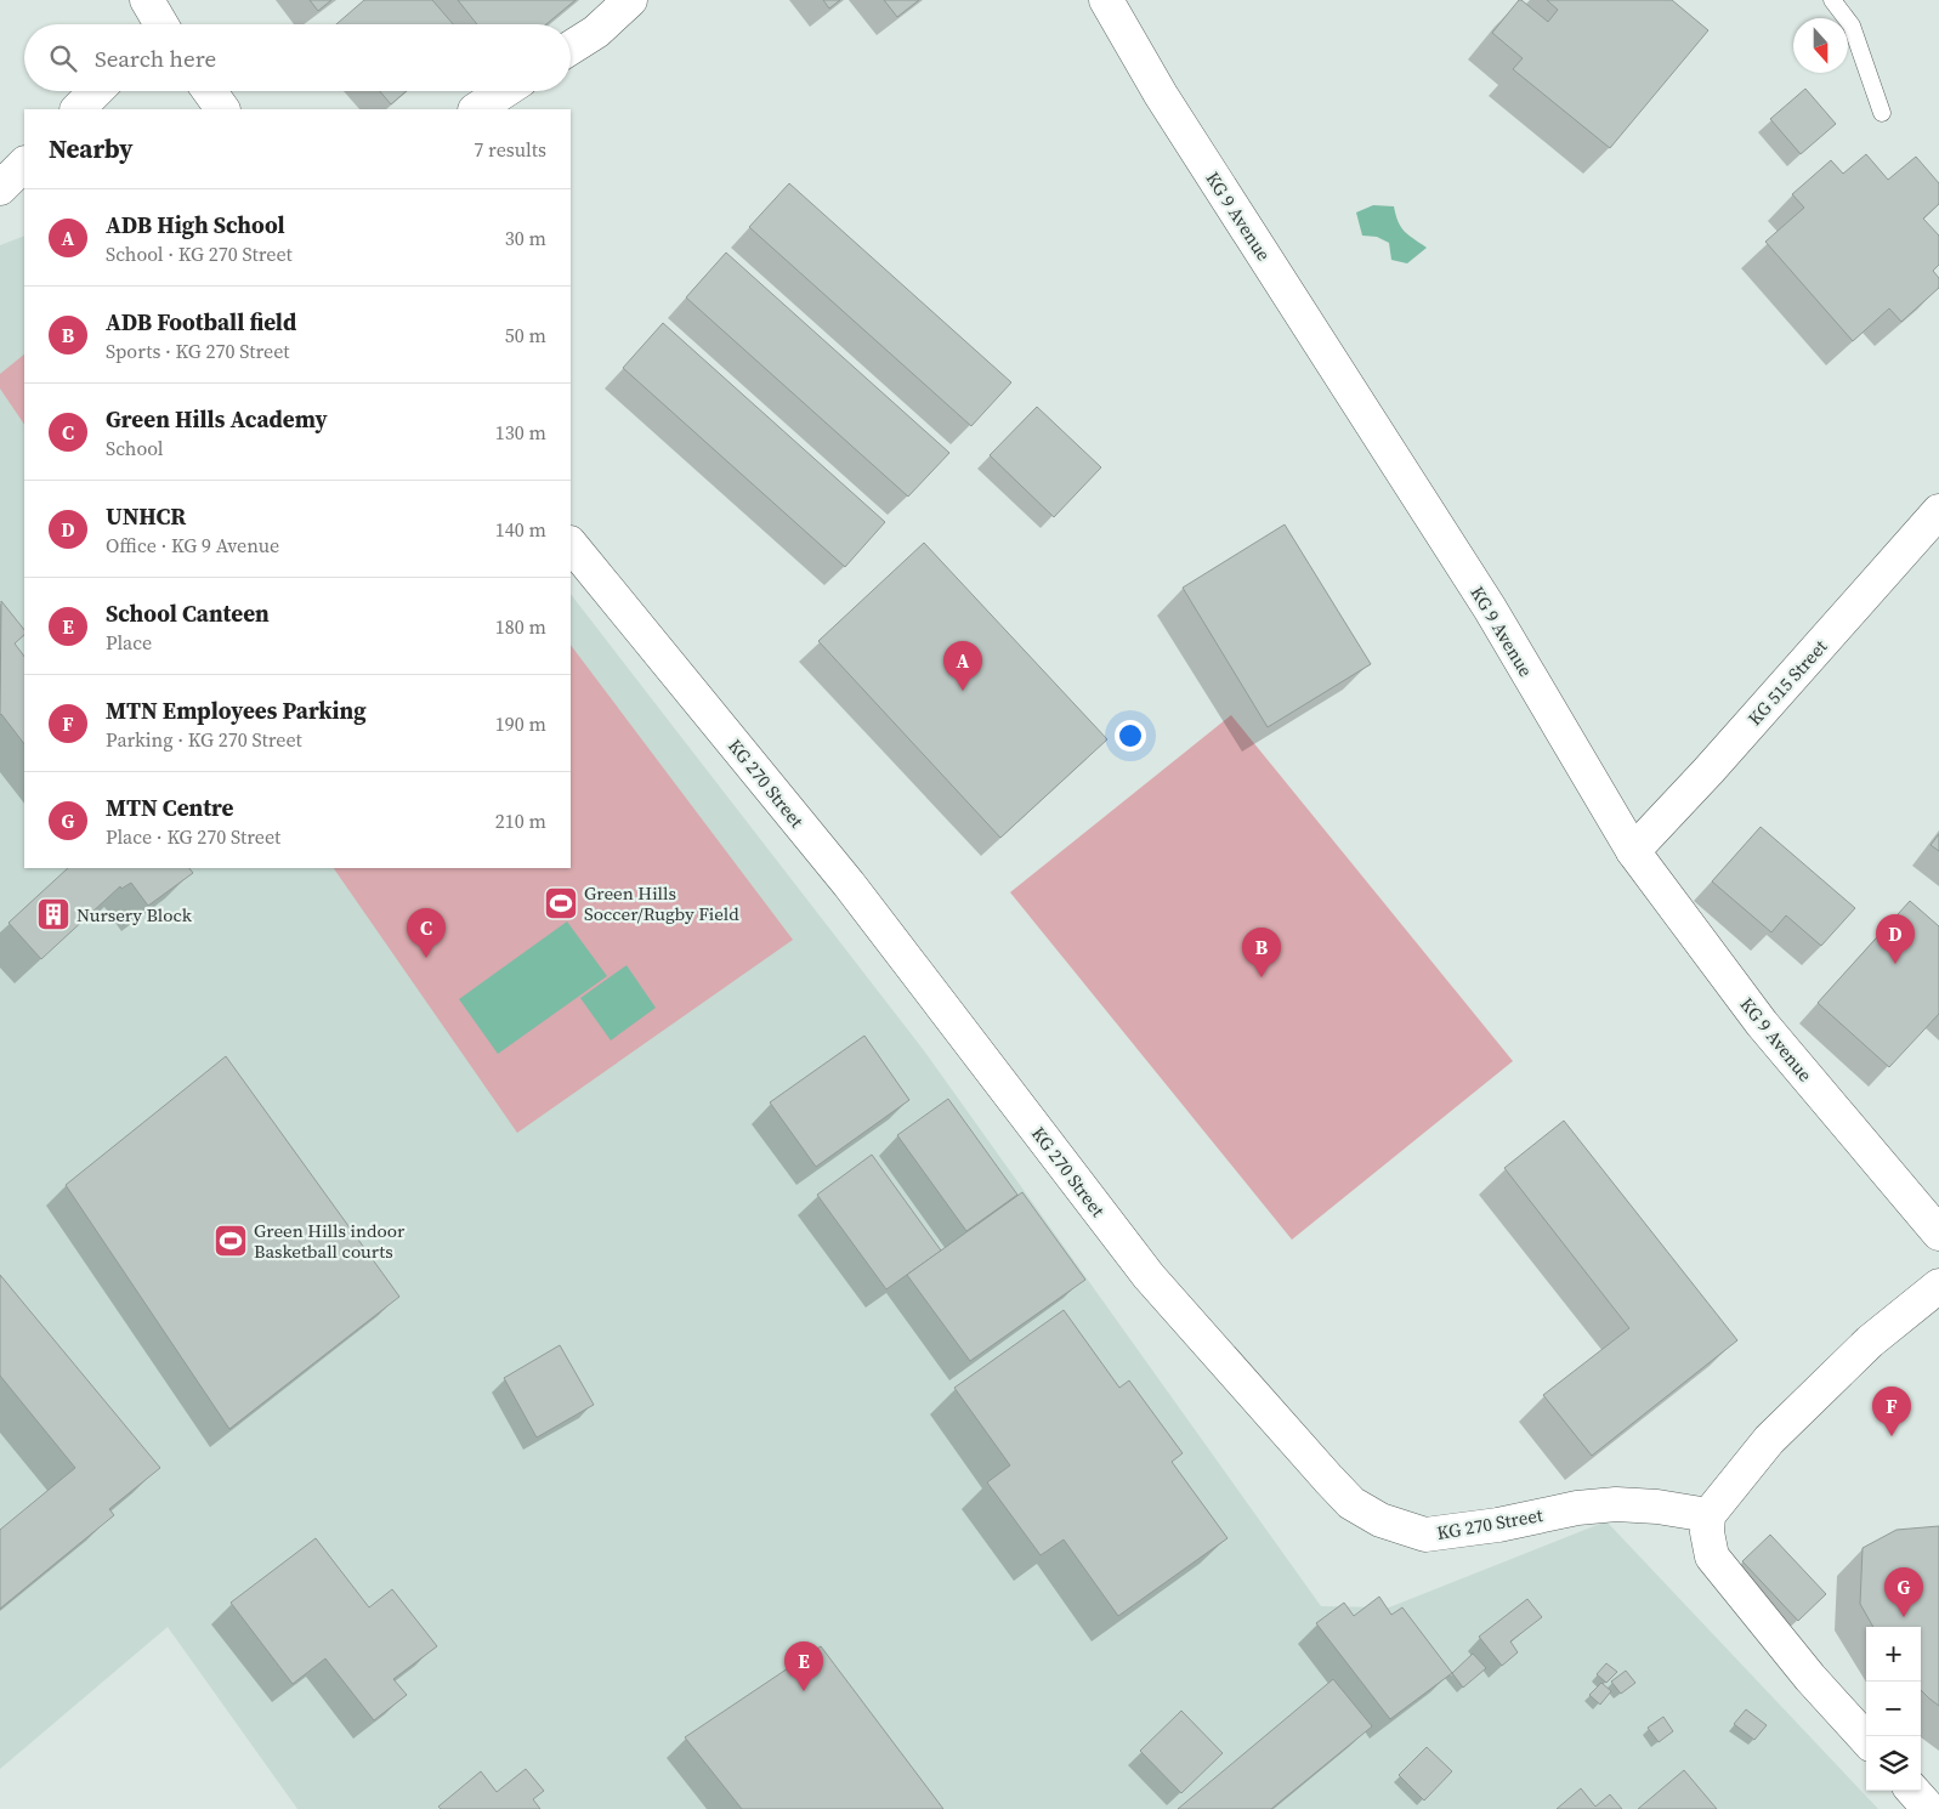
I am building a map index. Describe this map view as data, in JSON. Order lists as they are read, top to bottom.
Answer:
{
  "streets": {
    "street": ["KG 9 Avenue", "KG 515 Street", "KG 270 Street"]
  },
  "crossings": [
    ["KG 9 Avenue", "KG 515 Street"]
  ],
  "places": {
    "sports": ["Green Hills Soccer/Rugby Field", "Green Hills indoor Basketball courts"],
    "building": ["Nursery Block"]
  },
  "north": "bottom",
  "page": {
    "search": "Search here",
    "heading": ["Nearby", "7 results"],
    "list": [
      {
        "mark": "A",
        "name": "ADB High School",
        "note": "School · KG 270 Street",
        "value": "30 m"
      },
      {
        "mark": "B",
        "name": "ADB Football field",
        "note": "Sports · KG 270 Street",
        "value": "50 m"
      },
      {
        "mark": "C",
        "name": "Green Hills Academy",
        "note": "School",
        "value": "130 m"
      },
      {
        "mark": "D",
        "name": "UNHCR",
        "note": "Office · KG 9 Avenue",
        "value": "140 m"
      },
      {
        "mark": "E",
        "name": "School Canteen",
        "note": "Place",
        "value": "180 m"
      },
      {
        "mark": "F",
        "name": "MTN Employees Parking",
        "note": "Parking · KG 270 Street",
        "value": "190 m"
      },
      {
        "mark": "G",
        "name": "MTN Centre",
        "note": "Place · KG 270 Street",
        "value": "210 m"
      }
    ],
    "pins": [
      "A",
      "C",
      "D",
      "B",
      "F",
      "G",
      "E"
    ],
    "map_buttons": ["+", "−"]
  }
}
